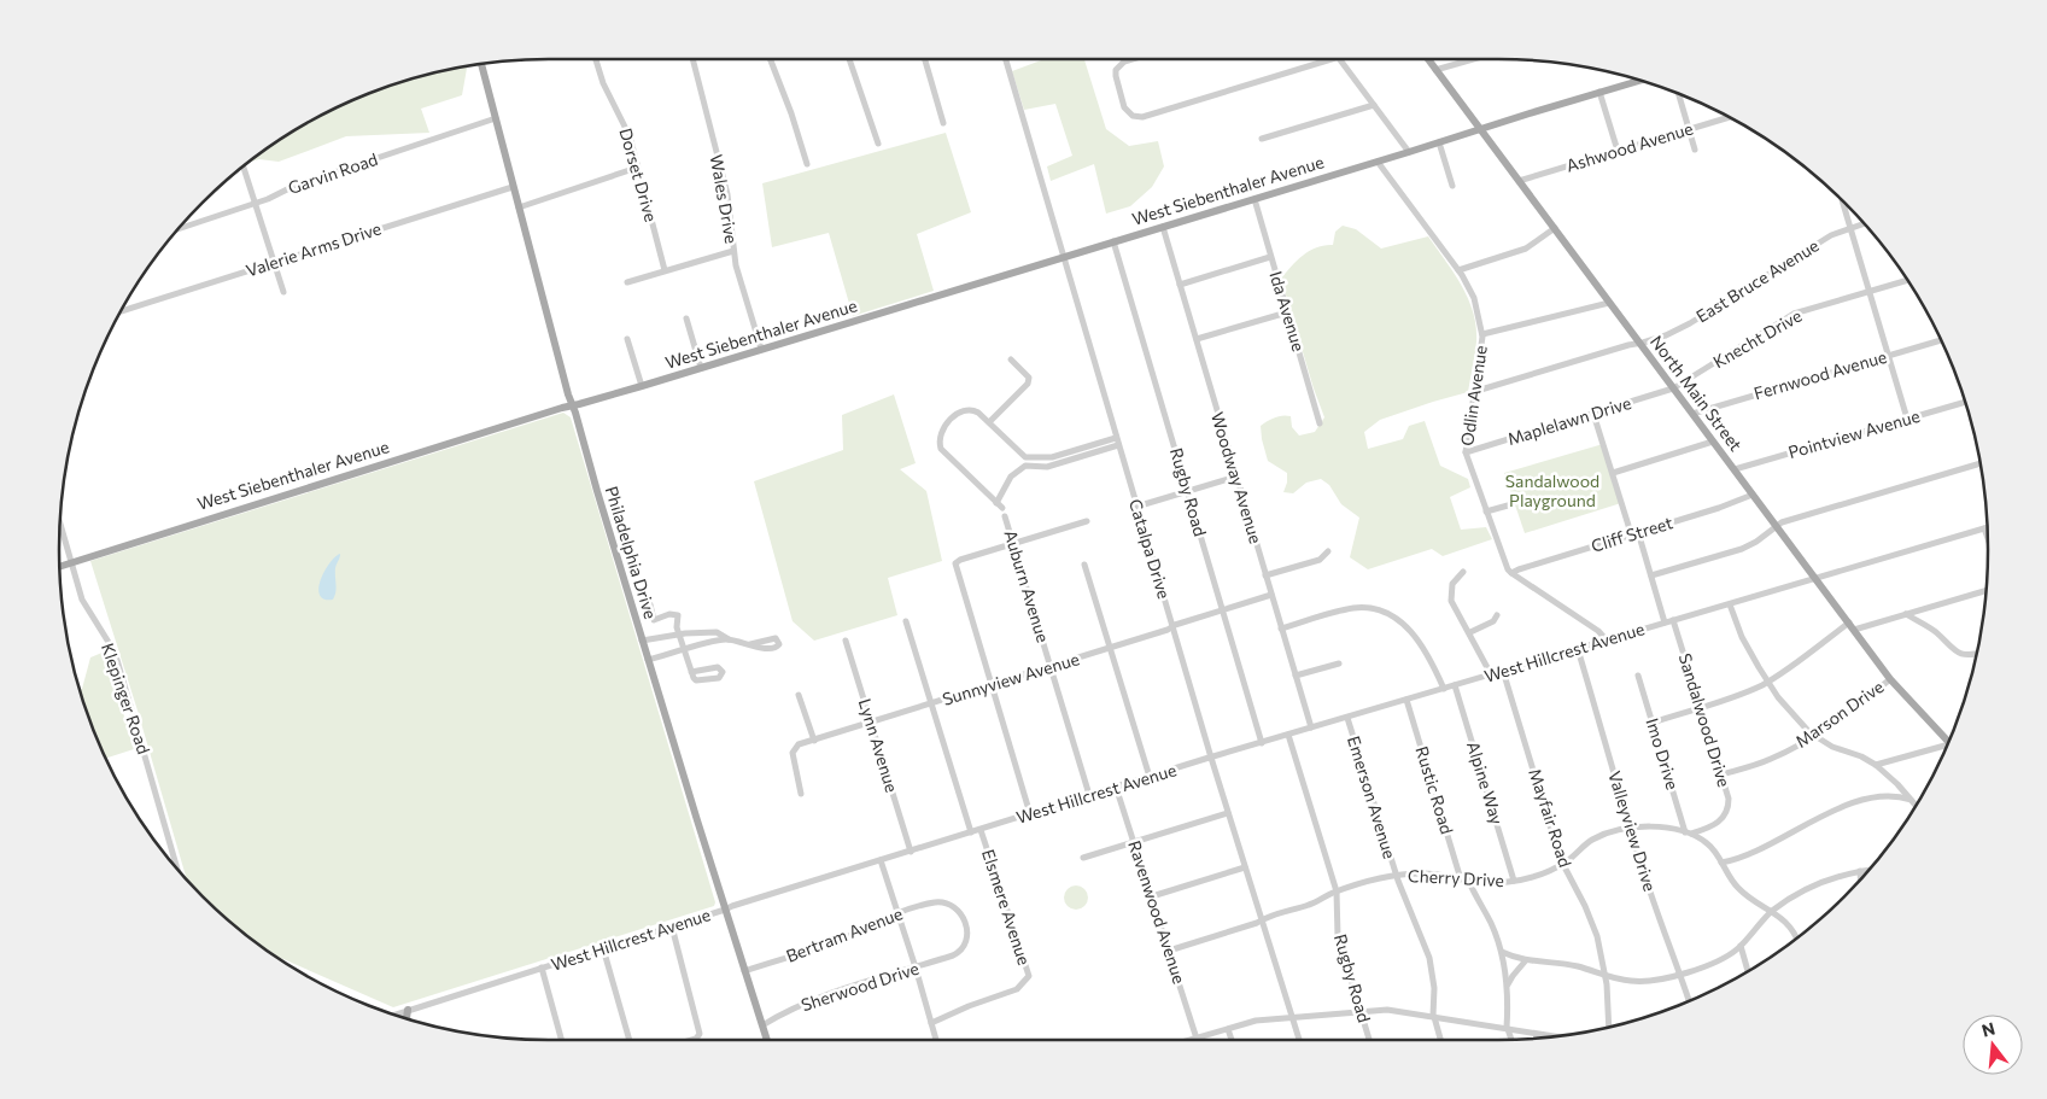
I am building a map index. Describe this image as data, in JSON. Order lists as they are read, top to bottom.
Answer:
{
  "streets": {
    "main road": ["West Siebenthaler Avenue", "North Main Street", "Philadelphia Drive"],
    "street": [
      "Ashwood Avenue",
      "Garvin Road",
      "Dorset Drive",
      "Wales Drive",
      "Valerie Arms Drive",
      "East Bruce Avenue",
      "Ida Avenue",
      "Knecht Drive",
      "Fernwood Avenue",
      "Odlin Avenue",
      "Maplelawn Drive",
      "Pointview Avenue",
      "Woodway Avenue",
      "Rugby Road",
      "Cliff Street",
      "Catalpa Drive",
      "Auburn Avenue",
      "West Hillcrest Avenue",
      "Sunnyview Avenue",
      "Klepinger Road",
      "Marson Drive",
      "Sandalwood Drive",
      "Lynn Avenue",
      "Imo Drive",
      "Alpine Way",
      "Rustic Road",
      "Emerson Avenue",
      "Mayfair Road",
      "Valleyview Drive",
      "Cherry Drive",
      "Elsmere Avenue",
      "Ravenwood Avenue",
      "Bertram Avenue",
      "Sherwood Drive"
    ]
  },
  "crossings": [
    ["Ashwood Avenue", "North Main Street"],
    ["Garvin Road", "Philadelphia Drive"],
    ["West Siebenthaler Avenue", "Wales Drive"],
    ["West Siebenthaler Avenue", "Ida Avenue"],
    ["West Siebenthaler Avenue", "North Main Street"],
    ["West Siebenthaler Avenue", "Odlin Avenue"],
    ["West Siebenthaler Avenue", "Woodway Avenue"],
    ["West Siebenthaler Avenue", "Rugby Road"],
    ["West Siebenthaler Avenue", "Catalpa Drive"],
    ["West Siebenthaler Avenue", "Philadelphia Drive"],
    ["West Siebenthaler Avenue", "Klepinger Road"],
    ["Valerie Arms Drive", "Philadelphia Drive"],
    ["East Bruce Avenue", "North Main Street"],
    ["East Bruce Avenue", "Odlin Avenue"],
    ["Knecht Drive", "North Main Street"],
    ["Knecht Drive", "Maplelawn Drive"],
    ["Fernwood Avenue", "North Main Street"],
    ["North Main Street", "Maplelawn Drive"],
    ["North Main Street", "Pointview Avenue"],
    ["North Main Street", "Cliff Street"],
    ["North Main Street", "West Hillcrest Avenue"],
    ["North Main Street", "Marson Drive"],
    ["Odlin Avenue", "Maplelawn Drive"],
    ["Odlin Avenue", "Cliff Street"],
    ["Woodway Avenue", "West Hillcrest Avenue"],
    ["Woodway Avenue", "Sunnyview Avenue"],
    ["Rugby Road", "West Hillcrest Avenue"],
    ["Rugby Road", "Sunnyview Avenue"],
    ["Rugby Road", "Cherry Drive"],
    ["Catalpa Drive", "West Hillcrest Avenue"],
    ["Catalpa Drive", "Sunnyview Avenue"],
    ["Catalpa Drive", "Cherry Drive"],
    ["Philadelphia Drive", "West Hillcrest Avenue"],
    ["Philadelphia Drive", "Bertram Avenue"],
    ["Philadelphia Drive", "Sherwood Drive"],
    ["Auburn Avenue", "West Hillcrest Avenue"],
    ["Auburn Avenue", "Sunnyview Avenue"],
    ["West Hillcrest Avenue", "Sandalwood Drive"],
    ["West Hillcrest Avenue", "Lynn Avenue"],
    ["West Hillcrest Avenue", "Alpine Way"],
    ["West Hillcrest Avenue", "Rustic Road"],
    ["West Hillcrest Avenue", "Emerson Avenue"],
    ["West Hillcrest Avenue", "Mayfair Road"],
    ["West Hillcrest Avenue", "Valleyview Drive"],
    ["West Hillcrest Avenue", "Elsmere Avenue"],
    ["West Hillcrest Avenue", "Ravenwood Avenue"],
    ["Sunnyview Avenue", "Lynn Avenue"],
    ["Sunnyview Avenue", "Elsmere Avenue"],
    ["Marson Drive", "Sandalwood Drive"],
    ["Sandalwood Drive", "Imo Drive"],
    ["Sandalwood Drive", "Cherry Drive"],
    ["Imo Drive", "Cherry Drive"],
    ["Alpine Way", "Cherry Drive"],
    ["Rustic Road", "Cherry Drive"],
    ["Emerson Avenue", "Cherry Drive"],
    ["Mayfair Road", "Cherry Drive"],
    ["Valleyview Drive", "Cherry Drive"],
    ["Cherry Drive", "Ravenwood Avenue"],
    ["Bertram Avenue", "Sherwood Drive"]
  ],
  "parks": ["Sandalwood Playground"],
  "north": "top"
}
